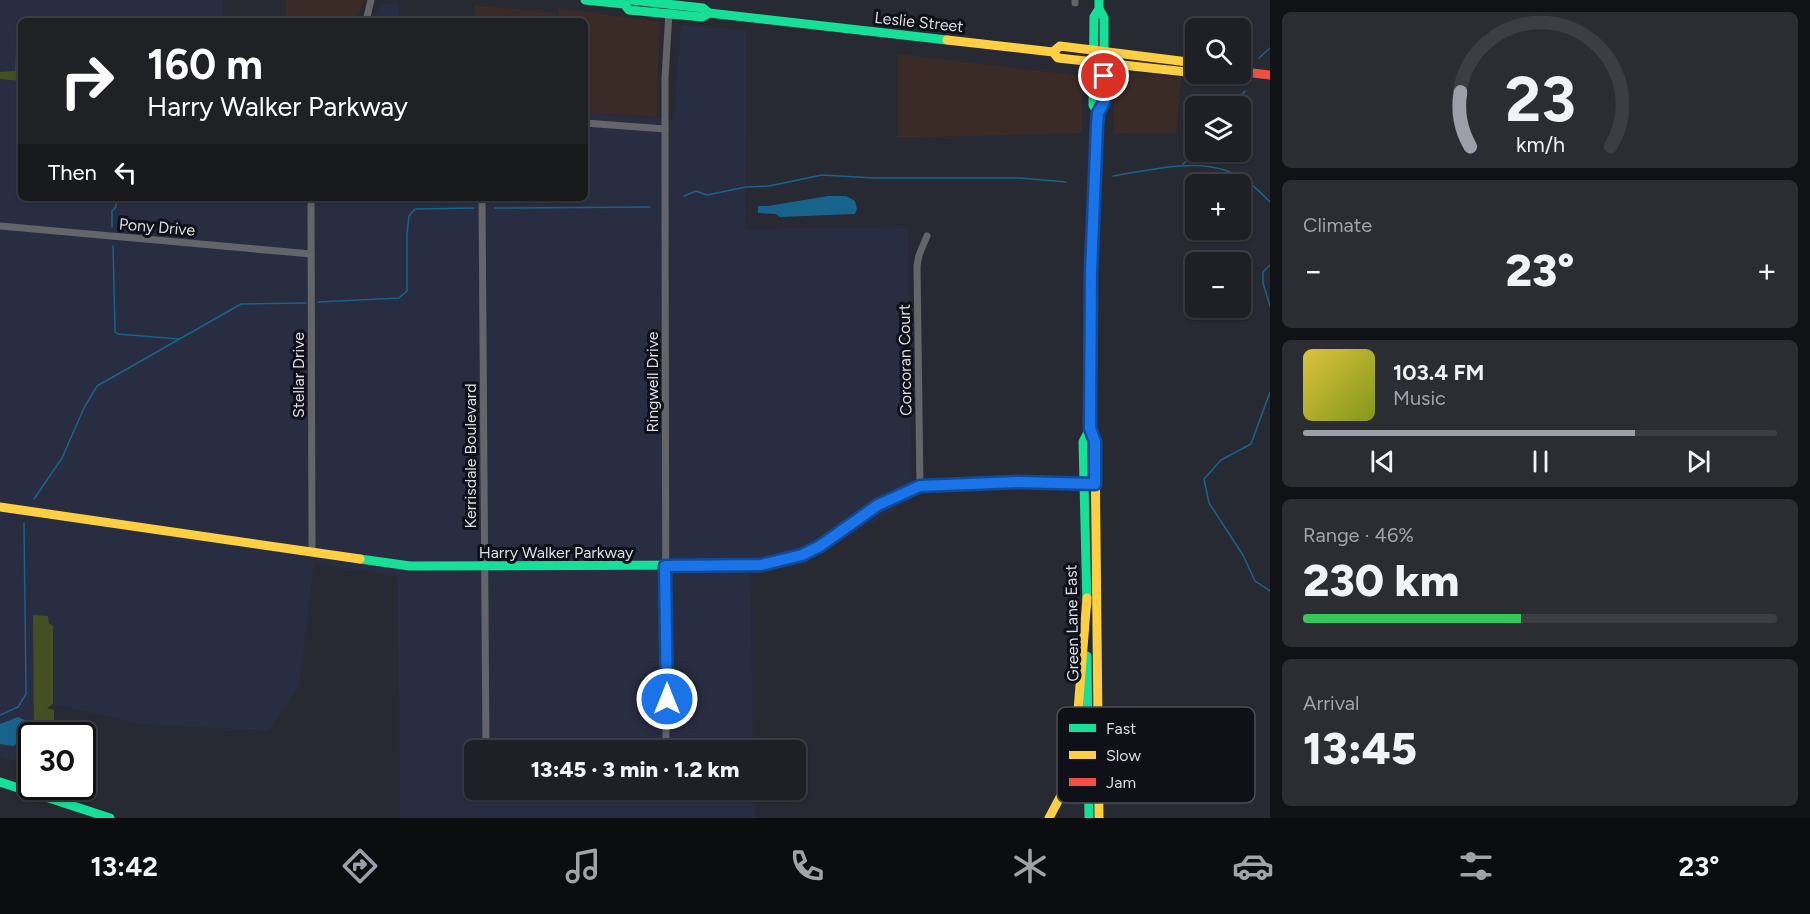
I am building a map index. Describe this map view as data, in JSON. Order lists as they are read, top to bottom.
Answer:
{
  "streets": {
    "main road": ["Leslie Street", "Harry Walker Parkway", "Green Lane East"],
    "street": [
      "Pony Drive",
      "Corcoran Court",
      "Stellar Drive",
      "Ringwell Drive",
      "Kerrisdale Boulevard"
    ]
  },
  "crossings": [
    ["Leslie Street", "Ringwell Drive"],
    ["Leslie Street", "Green Lane East"],
    ["Pony Drive", "Stellar Drive"],
    ["Corcoran Court", "Harry Walker Parkway"],
    ["Stellar Drive", "Harry Walker Parkway"],
    ["Ringwell Drive", "Harry Walker Parkway"],
    ["Kerrisdale Boulevard", "Harry Walker Parkway"],
    ["Harry Walker Parkway", "Green Lane East"]
  ],
  "legend": ["Fast", "Slow", "Jam"],
  "page": {
    "map_buttons": ["+", "−"],
    "turn": ["160 m", "Harry Walker Parkway"],
    "then": "Then",
    "tile": [
      "Climate",
      ["Range · 46%", "230 km"],
      ["Arrival", "13:45"]
    ],
    "heat": ["−", "23°", "+"],
    "song": ["103.4 FM", "Music"],
    "limit": "30",
    "trip": "13:45 · 3 min · 1.2 km",
    "tabs": ["13:42", "23°"],
    "gauge": ["23", "km/h"]
  }
}
